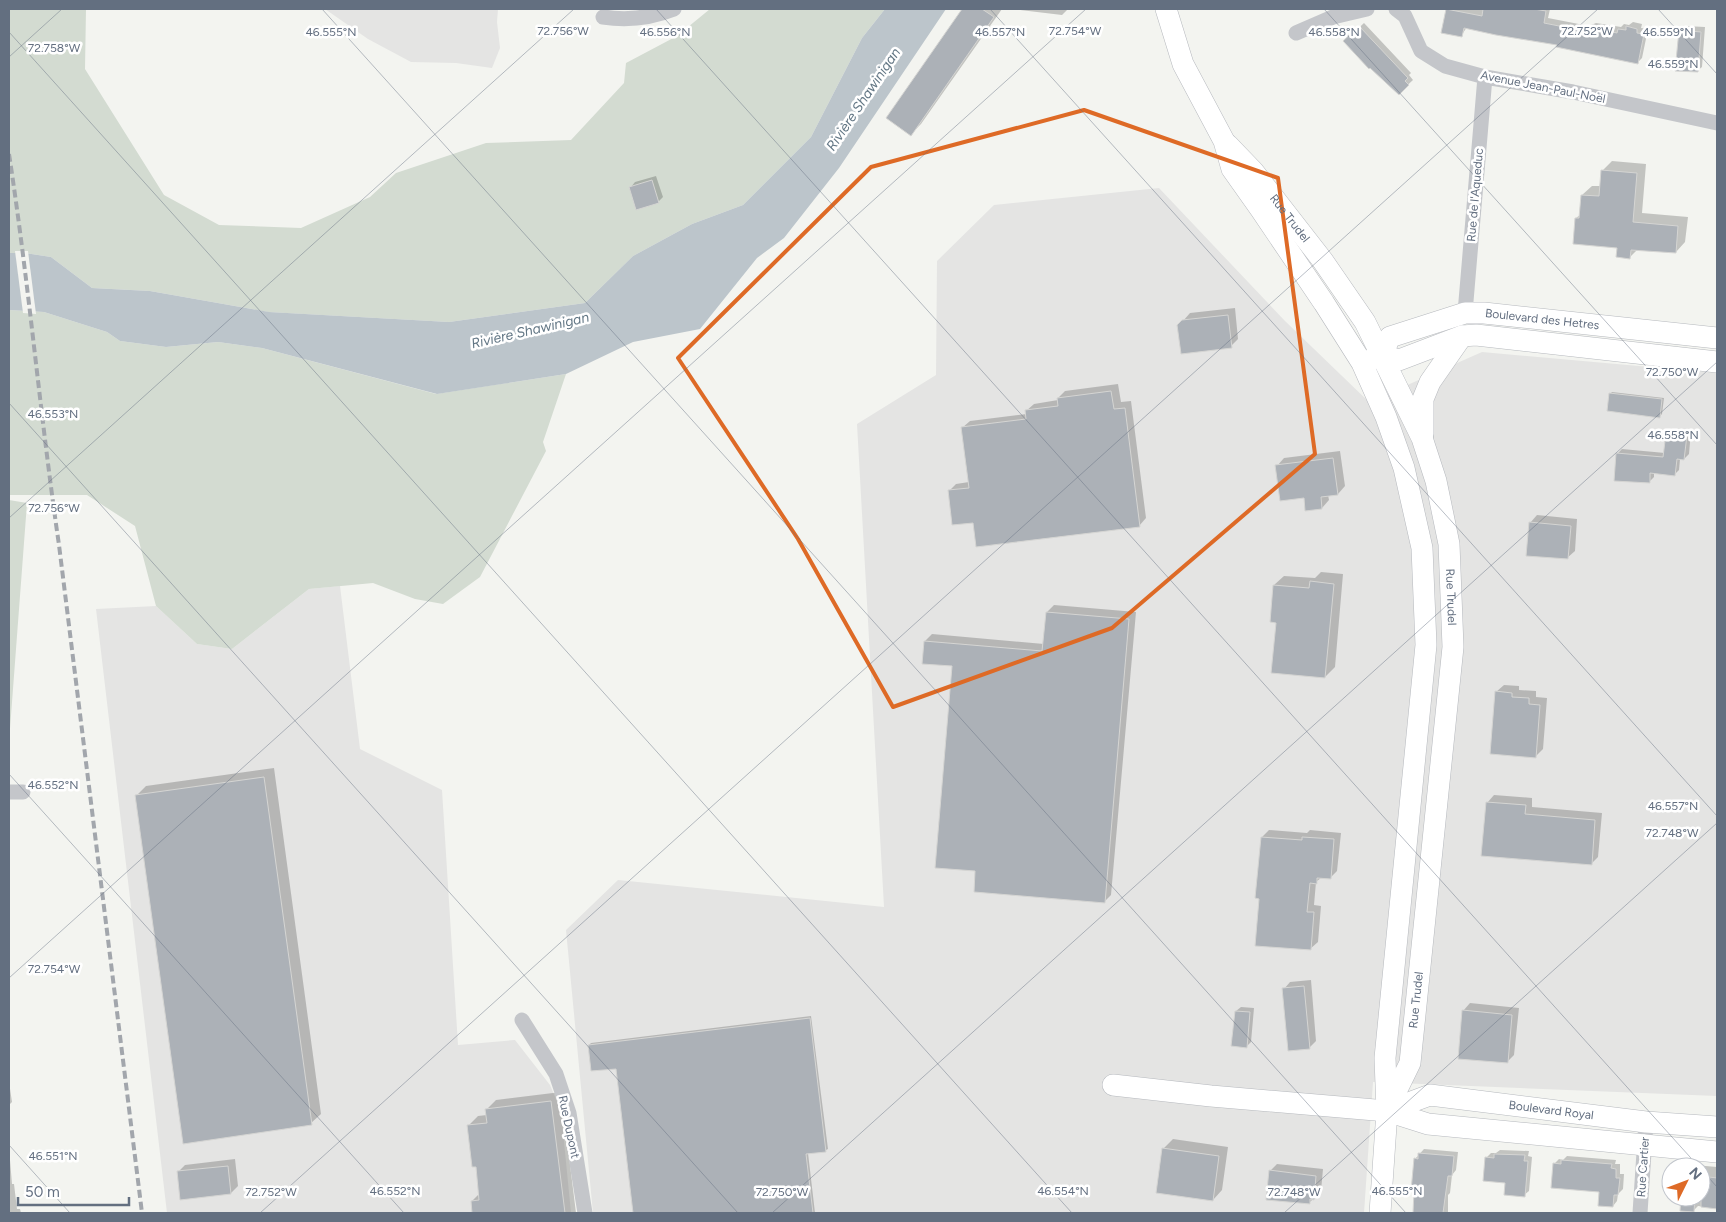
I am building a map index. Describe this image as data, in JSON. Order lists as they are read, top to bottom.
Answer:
{
  "streets": {
    "main road": ["Rue Trudel", "Boulevard des Hetres", "Boulevard Royal"],
    "street": [
      "Avenue Jean-Paul-Noël",
      "Rue de l'Aqueduc",
      "Rue Dupont",
      "Rue Cartier"
    ]
  },
  "crossings": [
    ["Avenue Jean-Paul-Noël", "Rue de l'Aqueduc"],
    ["Rue de l'Aqueduc", "Boulevard des Hetres"],
    ["Rue Trudel", "Boulevard des Hetres"],
    ["Rue Trudel", "Boulevard Royal"],
    ["Boulevard Royal", "Rue Cartier"]
  ],
  "water": ["Rivière Shawinigan"],
  "scale_bar": "50 m",
  "north": "top right",
  "coordinates": [
    "72.752°W",
    "72.756°W",
    "72.754°W",
    "46.555°N",
    "46.556°N",
    "46.557°N",
    "46.558°N",
    "46.559°N",
    "72.758°W",
    "72.750°W",
    "46.553°N",
    "46.552°N",
    "72.748°W",
    "46.551°N",
    "46.554°N"
  ]
}
